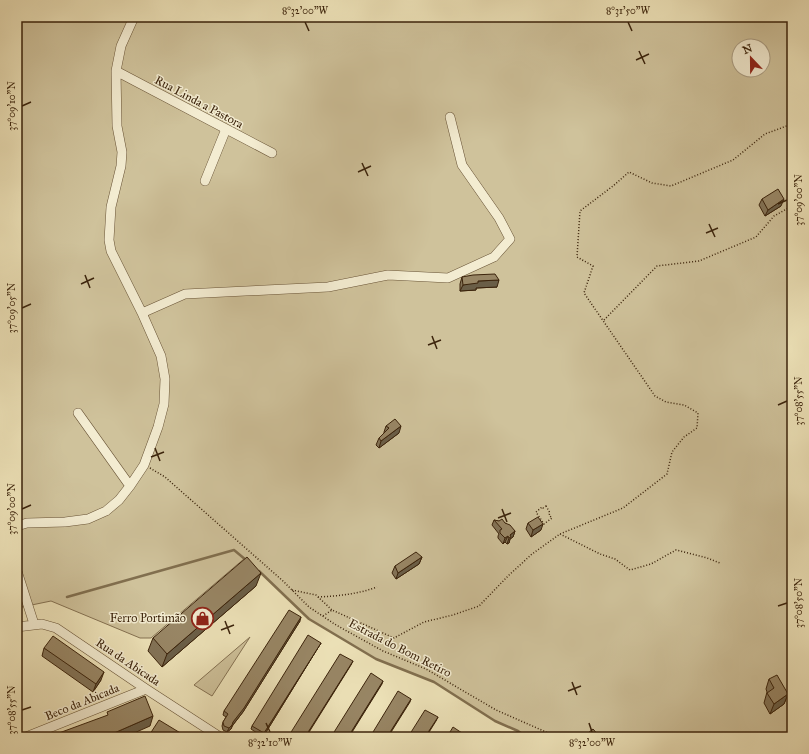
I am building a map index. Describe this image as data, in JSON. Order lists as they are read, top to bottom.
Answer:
{
  "streets": {
    "street": ["Rua Linda a Pastora", "Rua da Abicada", "Beco da Abicada"],
    "path": ["Estrada do Bom Retiro"]
  },
  "crossings": [
    ["Rua da Abicada", "Beco da Abicada"]
  ],
  "places": {
    "shop": ["Ferro Portimão"]
  },
  "north": "top",
  "coordinates": [
    "8°32'00\"W",
    "8°31'50\"W",
    "37°09'10\"N",
    "37°09'00\"N",
    "37°09'05\"N",
    "37°08'55\"N",
    "37°08'50\"N",
    "8°32'10\"W"
  ]
}
